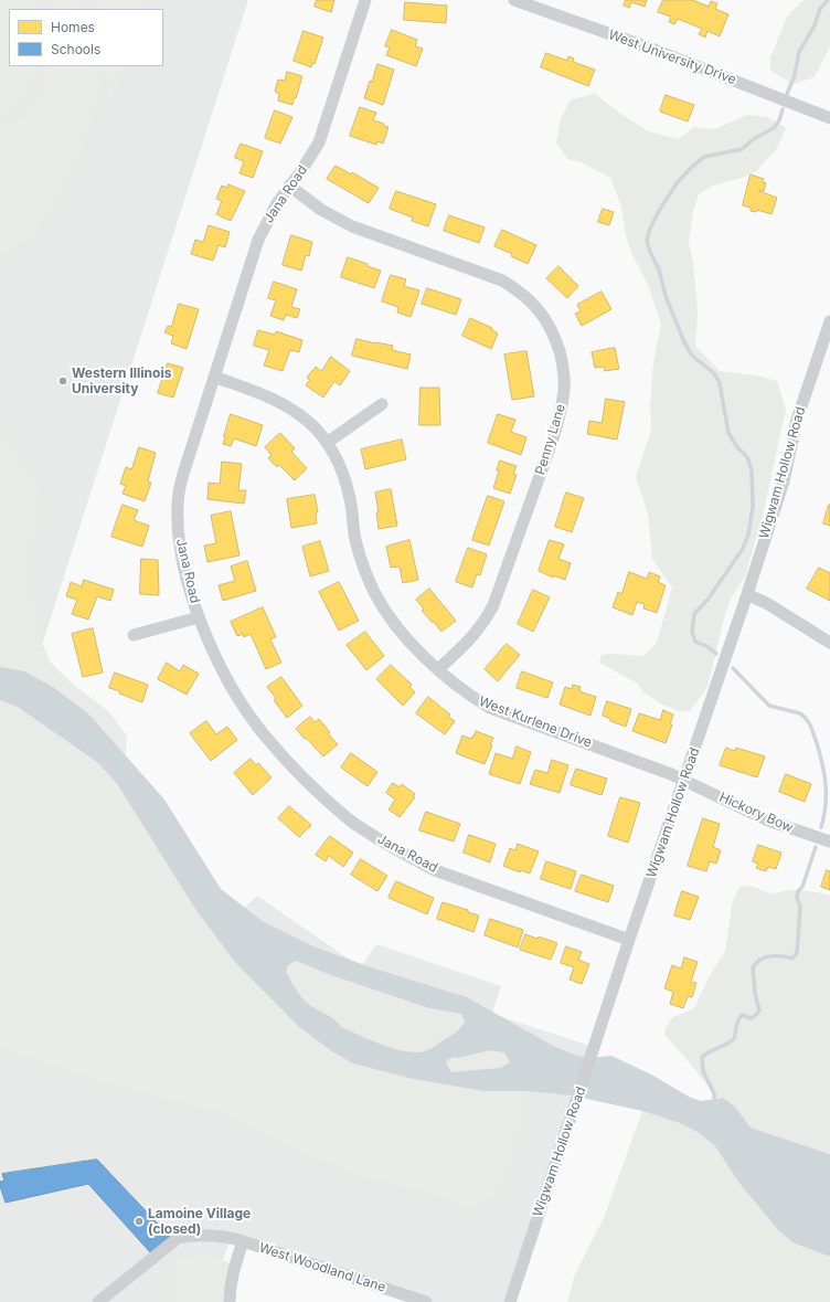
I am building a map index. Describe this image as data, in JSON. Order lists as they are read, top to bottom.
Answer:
{
  "streets": {
    "street": [
      "West University Drive",
      "Jana Road",
      "Penny Lane",
      "Wigwam Hollow Road",
      "West Kurlene Drive",
      "Hickory Bow",
      "West Woodland Lane"
    ]
  },
  "crossings": [
    ["Jana Road", "Penny Lane"],
    ["Jana Road", "Wigwam Hollow Road"],
    ["Jana Road", "West Kurlene Drive"],
    ["Penny Lane", "West Kurlene Drive"],
    ["Wigwam Hollow Road", "West Kurlene Drive"],
    ["Wigwam Hollow Road", "Hickory Bow"],
    ["West Kurlene Drive", "Hickory Bow"]
  ],
  "places": ["Western Illinois University", "Lamoine Village (closed)"],
  "legend": ["Homes", "Schools"]
}
